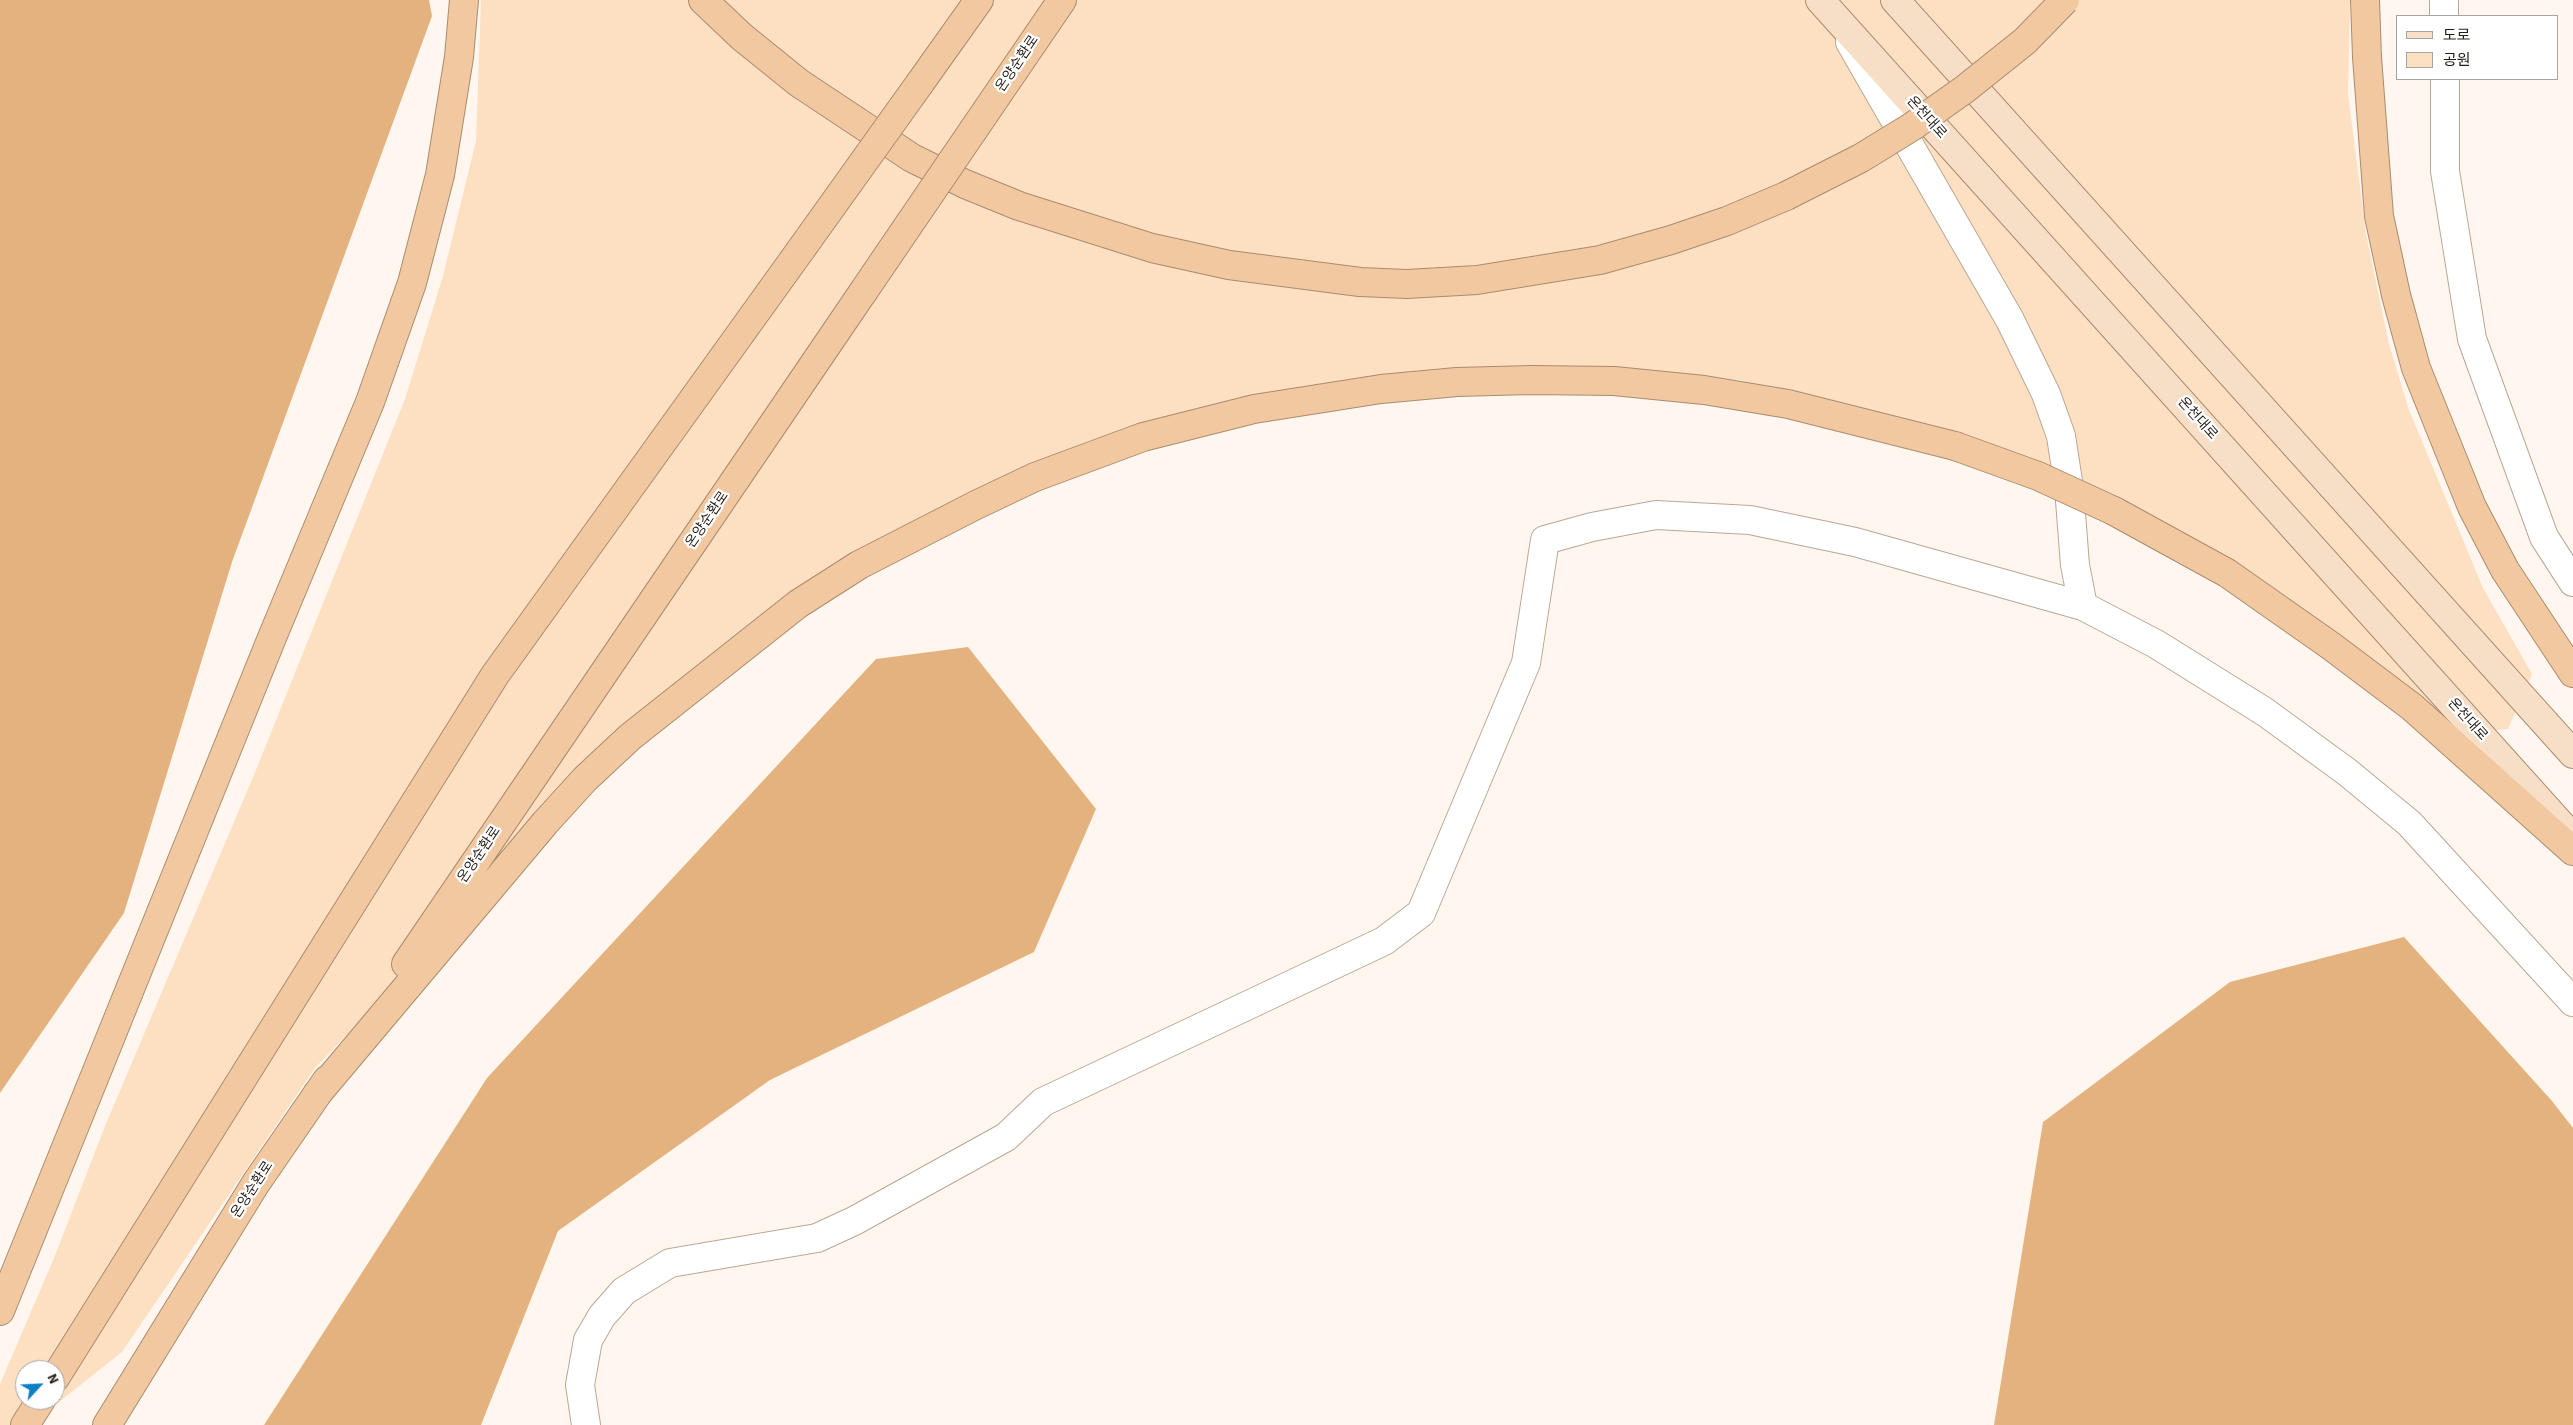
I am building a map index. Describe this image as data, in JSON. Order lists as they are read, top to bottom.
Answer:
{
  "streets": {
    "highway": ["온양순환로"],
    "main road": ["온천대로"]
  },
  "legend": ["도로", "공원"],
  "north": "top right"
}
